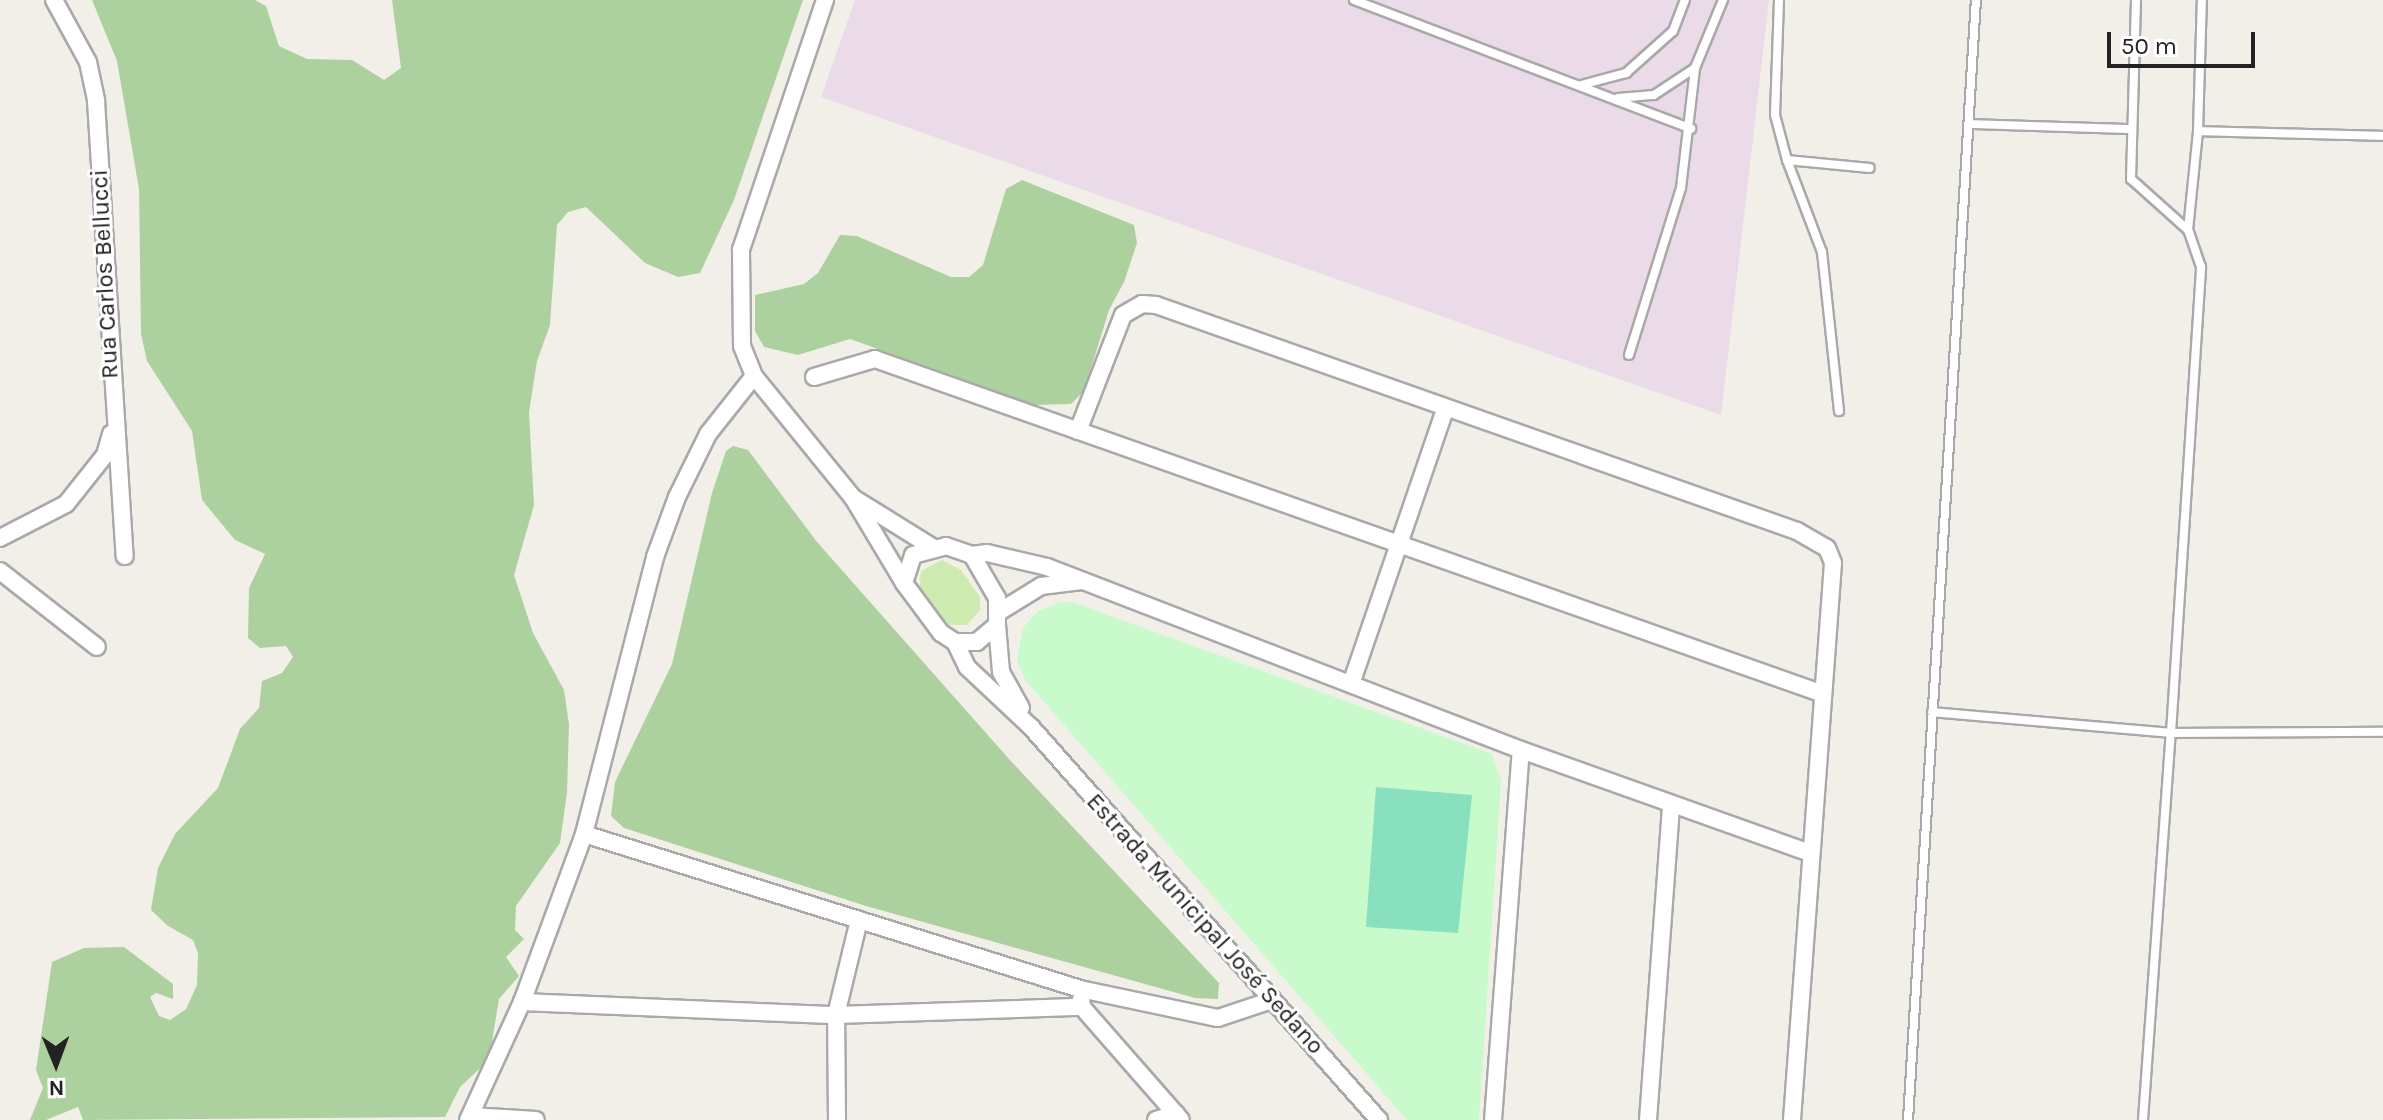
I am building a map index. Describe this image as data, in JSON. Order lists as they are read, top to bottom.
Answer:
{
  "streets": {
    "street": ["Rua Carlos Bellucci", "Estrada Municipal José Sedano"]
  },
  "scale_bar": "50 m",
  "north": "bottom"
}
